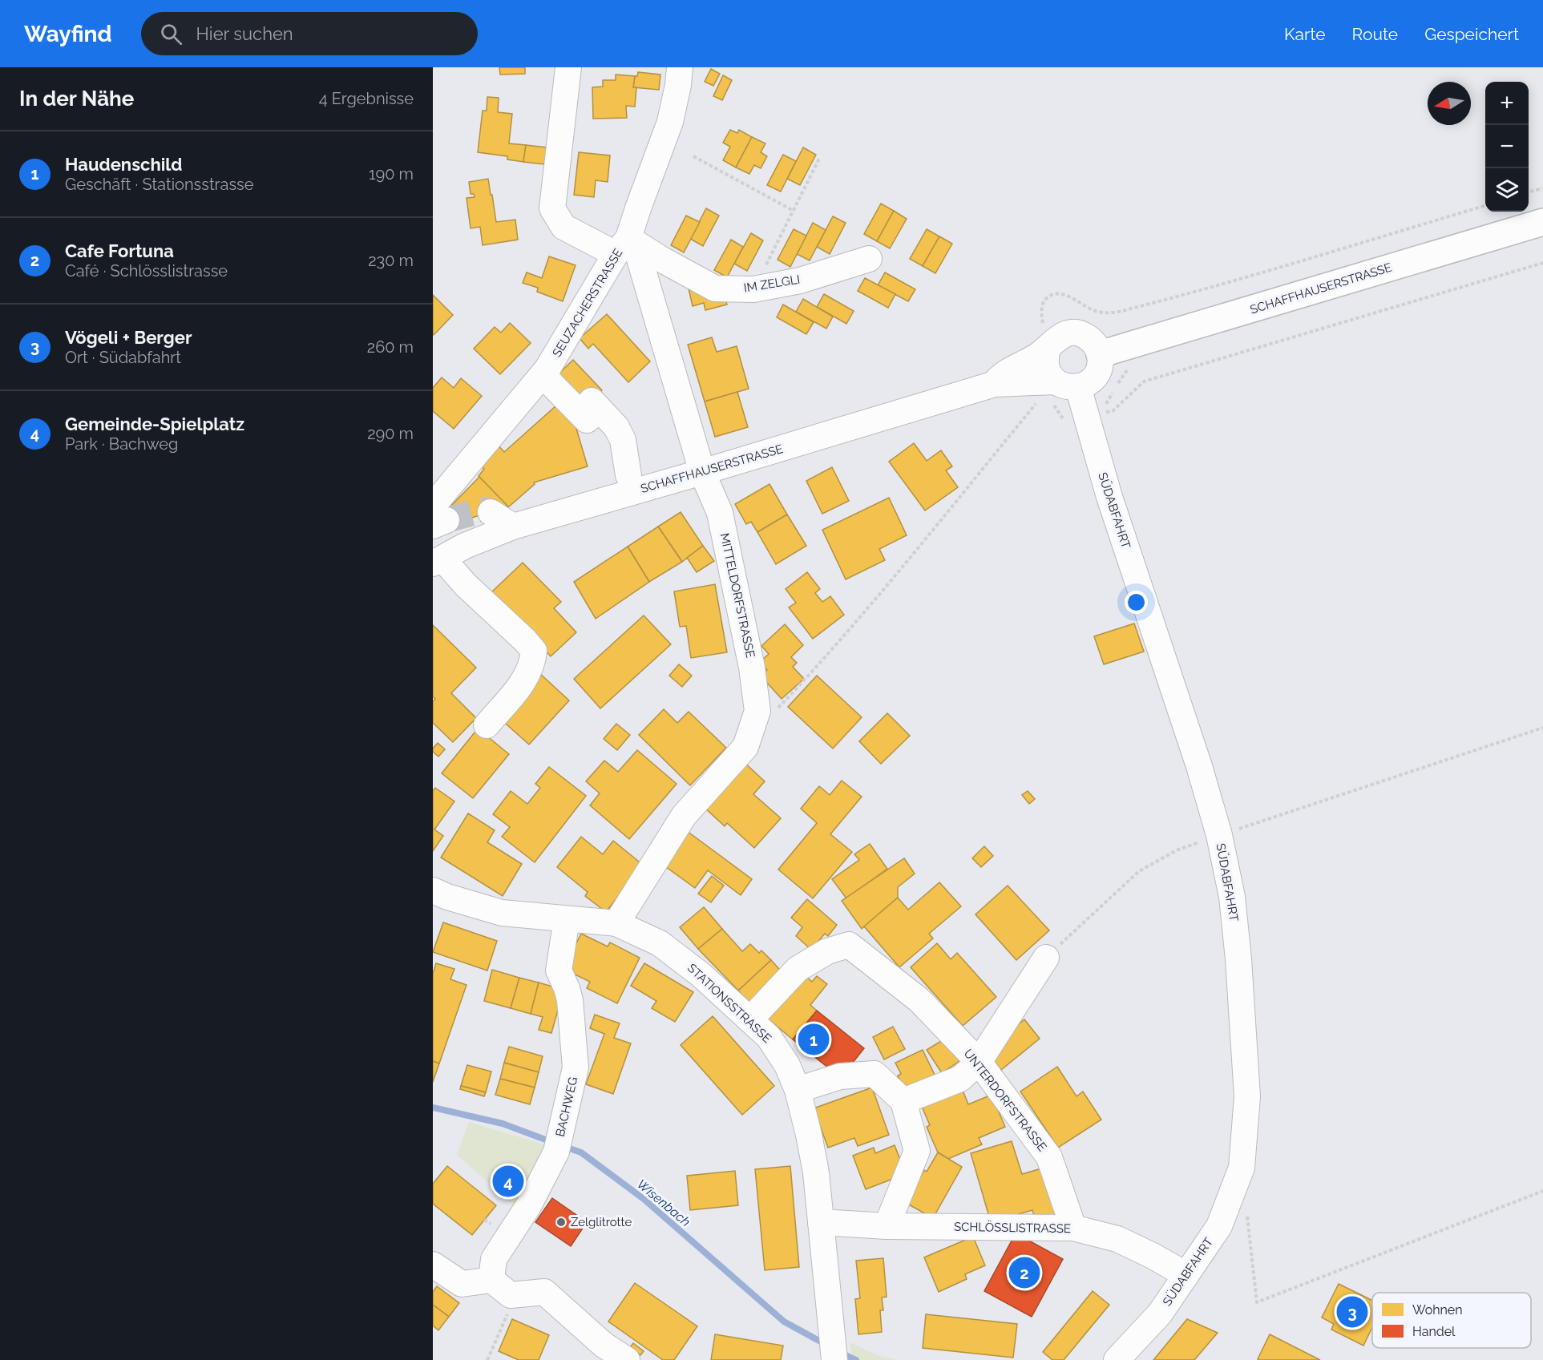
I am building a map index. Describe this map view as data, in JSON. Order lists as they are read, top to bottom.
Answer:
{
  "streets": {
    "main road": ["SCHAFFHAUSERSTRASSE"],
    "street": [
      "IM ZELGLI",
      "SEUZACHERSTRASSE",
      "SÜDABFAHRT",
      "MITTELDORFSTRASSE",
      "STATIONSSTRASSE",
      "UNTERDORFSTRASSE",
      "BACHWEG",
      "SCHLÖSSLISTRASSE"
    ]
  },
  "crossings": [
    ["IM ZELGLI", "SEUZACHERSTRASSE"],
    ["IM ZELGLI", "MITTELDORFSTRASSE"],
    ["SCHAFFHAUSERSTRASSE", "SÜDABFAHRT"],
    ["SCHAFFHAUSERSTRASSE", "MITTELDORFSTRASSE"],
    ["SEUZACHERSTRASSE", "MITTELDORFSTRASSE"],
    ["SÜDABFAHRT", "SCHLÖSSLISTRASSE"],
    ["MITTELDORFSTRASSE", "STATIONSSTRASSE"],
    ["STATIONSSTRASSE", "UNTERDORFSTRASSE"],
    ["STATIONSSTRASSE", "BACHWEG"],
    ["STATIONSSTRASSE", "SCHLÖSSLISTRASSE"],
    ["UNTERDORFSTRASSE", "SCHLÖSSLISTRASSE"]
  ],
  "water": ["Wisenbach"],
  "places": ["Zelglitrotte"],
  "legend": ["Wohnen", "Handel"],
  "north": "left",
  "page": {
    "header": "Wayfind",
    "search": "Hier suchen",
    "nav": ["Karte", "Route", "Gespeichert"],
    "heading": ["In der Nähe", "4 Ergebnisse"],
    "map_buttons": ["+", "−"],
    "list": [
      {
        "mark": "1",
        "name": "Haudenschild",
        "note": "Geschäft · Stationsstrasse",
        "value": "190 m"
      },
      {
        "mark": "2",
        "name": "Cafe Fortuna",
        "note": "Café · Schlösslistrasse",
        "value": "230 m"
      },
      {
        "mark": "3",
        "name": "Vögeli + Berger",
        "note": "Ort · Südabfahrt",
        "value": "260 m"
      },
      {
        "mark": "4",
        "name": "Gemeinde-Spielplatz",
        "note": "Park · Bachweg",
        "value": "290 m"
      }
    ],
    "pins": [
      "1",
      "4",
      "2",
      "3"
    ]
  }
}
